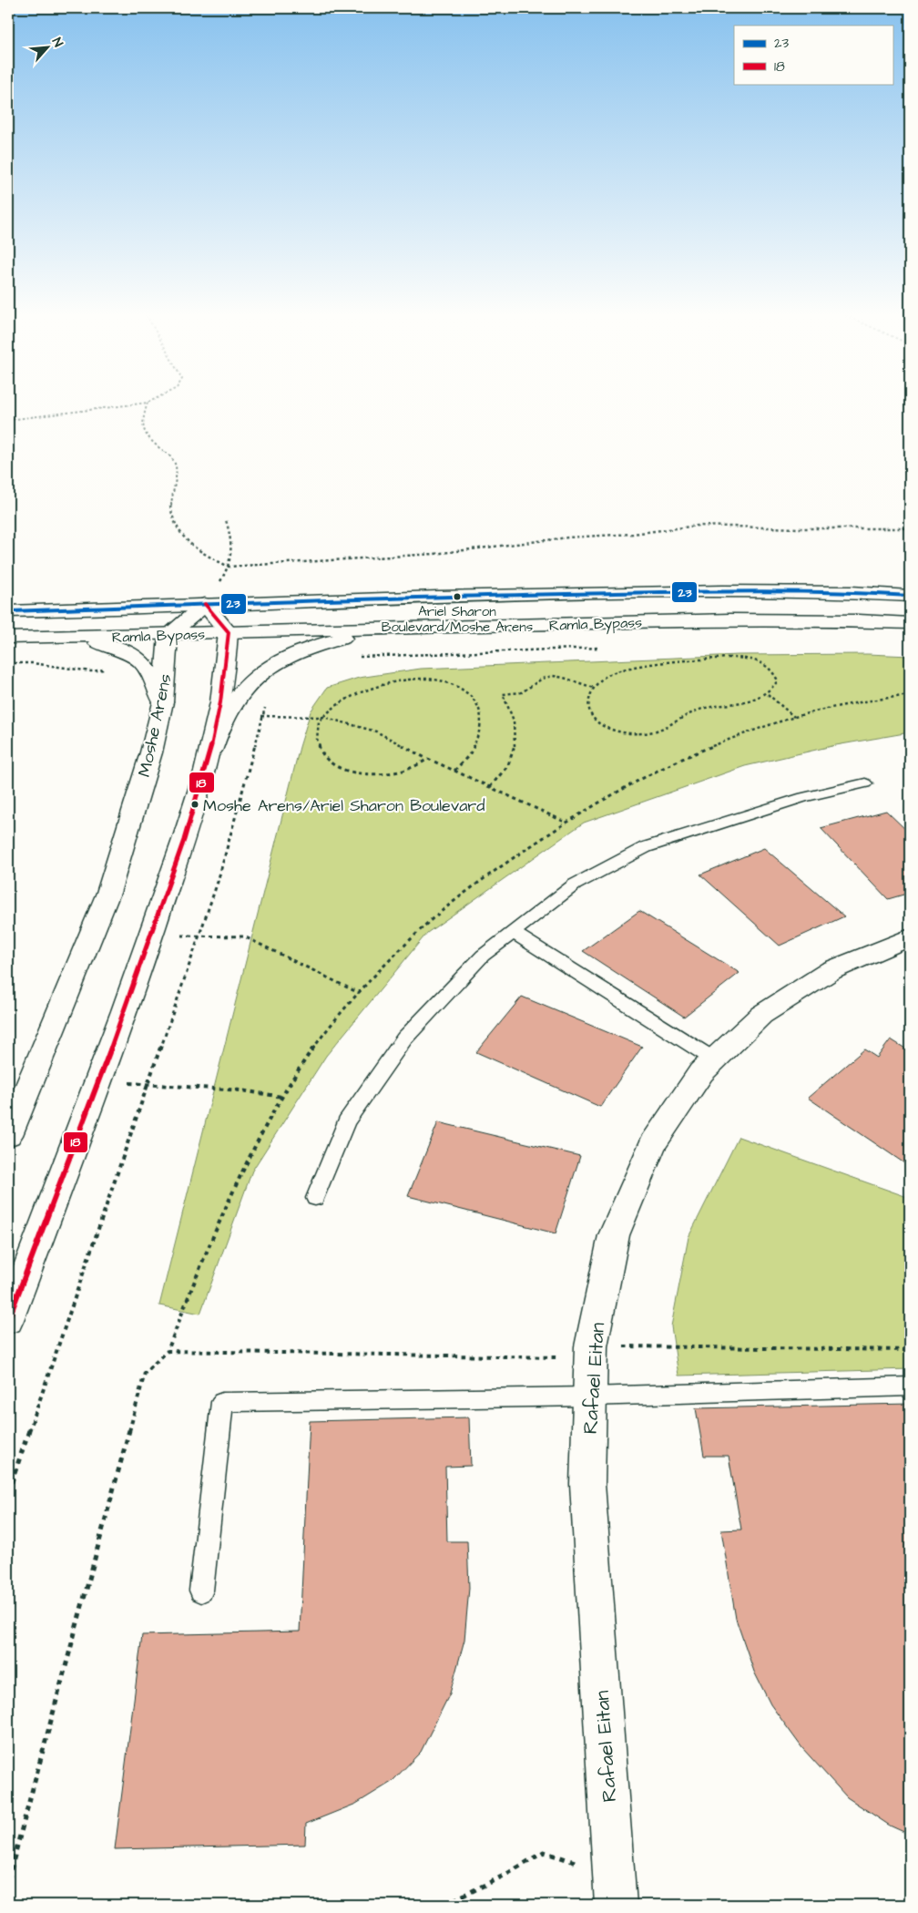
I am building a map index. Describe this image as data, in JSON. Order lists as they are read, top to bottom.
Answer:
{
  "streets": {
    "main road": ["Ramla Bypass", "Moshe Arens", "Rafael Eitan"]
  },
  "crossings": [
    ["Ramla Bypass", "Moshe Arens"]
  ],
  "places": ["Ariel Sharon Boulevard/Moshe Arens", "Moshe Arens/Ariel Sharon Boulevard"],
  "lines": ["transit line 23", "transit line 18"],
  "legend": ["23", "18"],
  "north": "top right"
}
